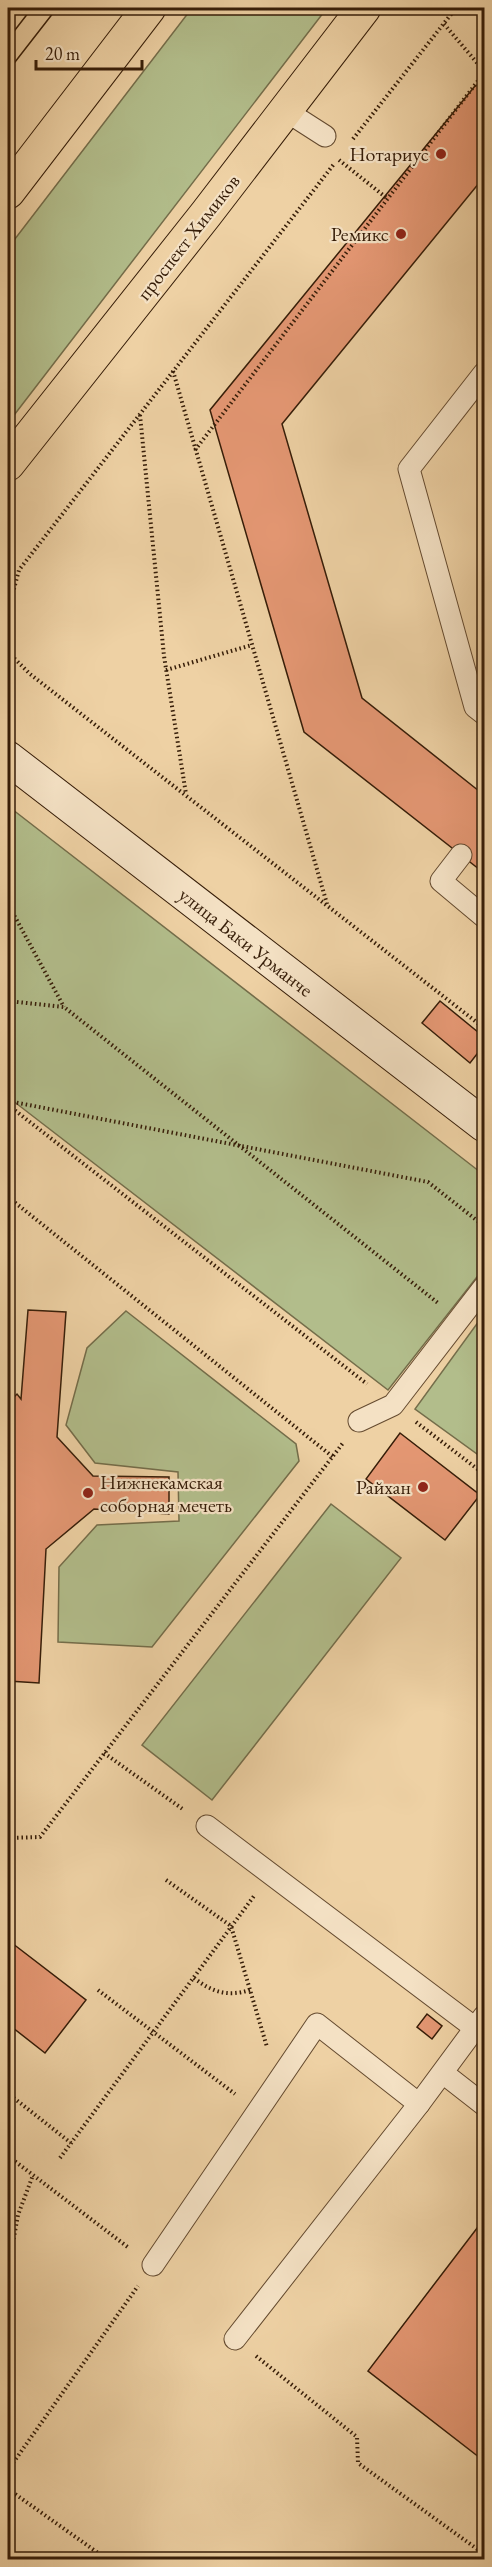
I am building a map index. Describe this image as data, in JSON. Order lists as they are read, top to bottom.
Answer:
{
  "streets": {
    "main road": ["проспект Химиков"],
    "street": ["улица Баки Урманче"]
  },
  "places": [
    "Нотариус",
    "Ремикс",
    "Райхан",
    "Нижнекамская соборная мечеть"
  ],
  "scale_bar": "20 m"
}
